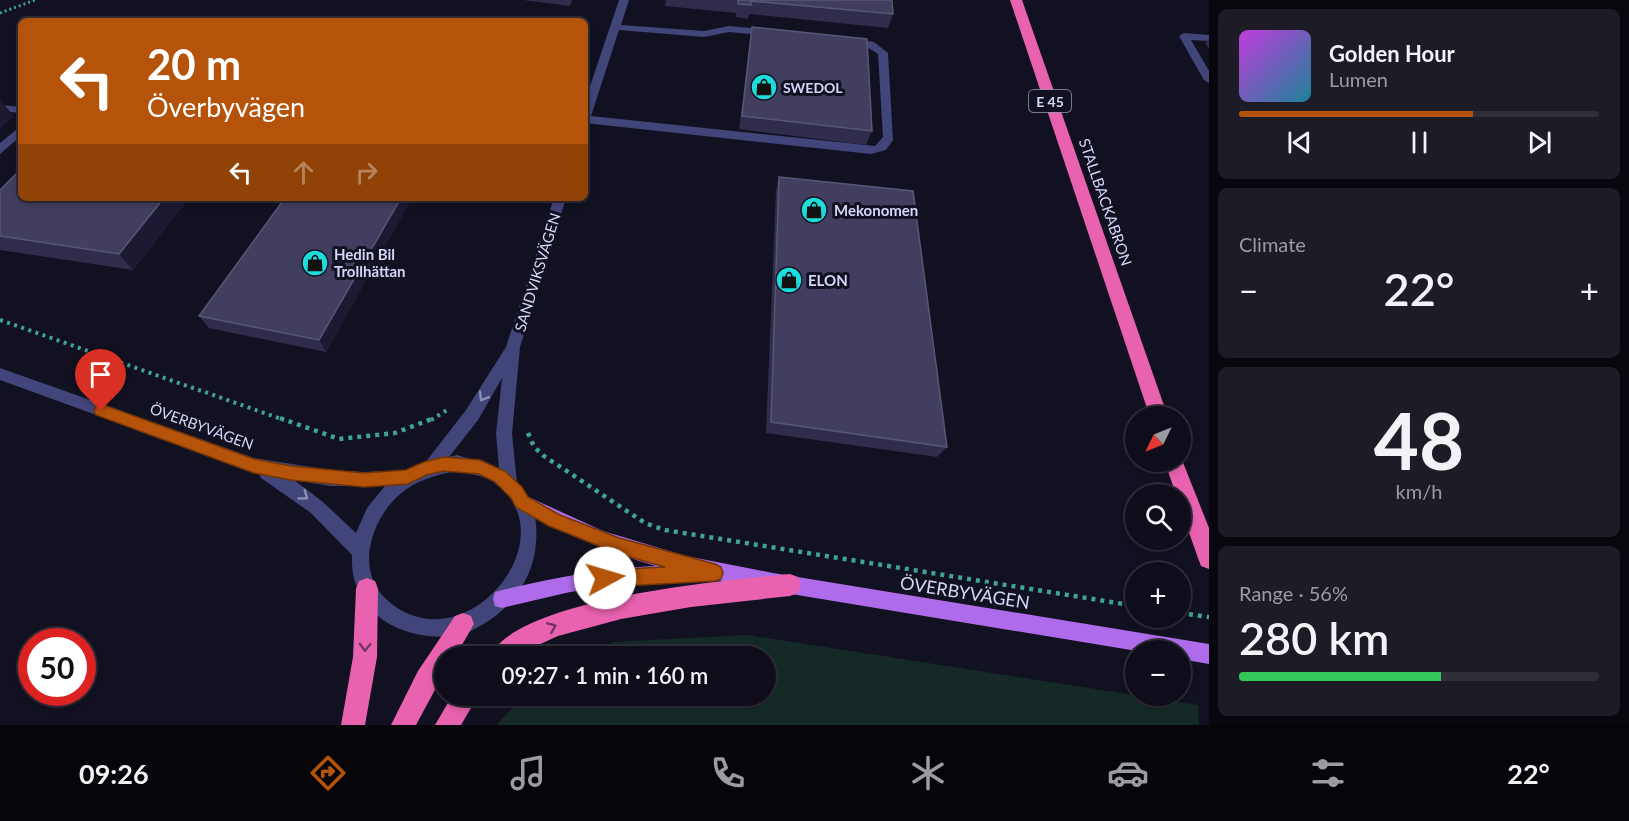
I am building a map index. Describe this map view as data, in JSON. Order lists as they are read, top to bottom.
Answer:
{
  "streets": {
    "highway": ["E 45", "STALLBACKABRON"],
    "main road": ["ÖVERBYVÄGEN"],
    "street": ["SANDVIKSVÄGEN"]
  },
  "crossings": [
    ["SANDVIKSVÄGEN", "ÖVERBYVÄGEN"]
  ],
  "places": {
    "shop": [
      "SWEDOL",
      "Mekonomen",
      "Hedin Bil Trollhättan",
      "ELON"
    ]
  },
  "north": "bottom left",
  "page": {
    "turn": ["20 m", "Överbyvägen"],
    "song": ["Golden Hour", "Lumen"],
    "tile": [
      "Climate",
      ["48", "km/h"],
      ["Range · 56%", "280 km"]
    ],
    "heat": ["−", "22°", "+"],
    "map_buttons": ["+", "−"],
    "limit": "50",
    "trip": "09:27 · 1 min · 160 m",
    "tabs": ["09:26", "22°"]
  }
}
